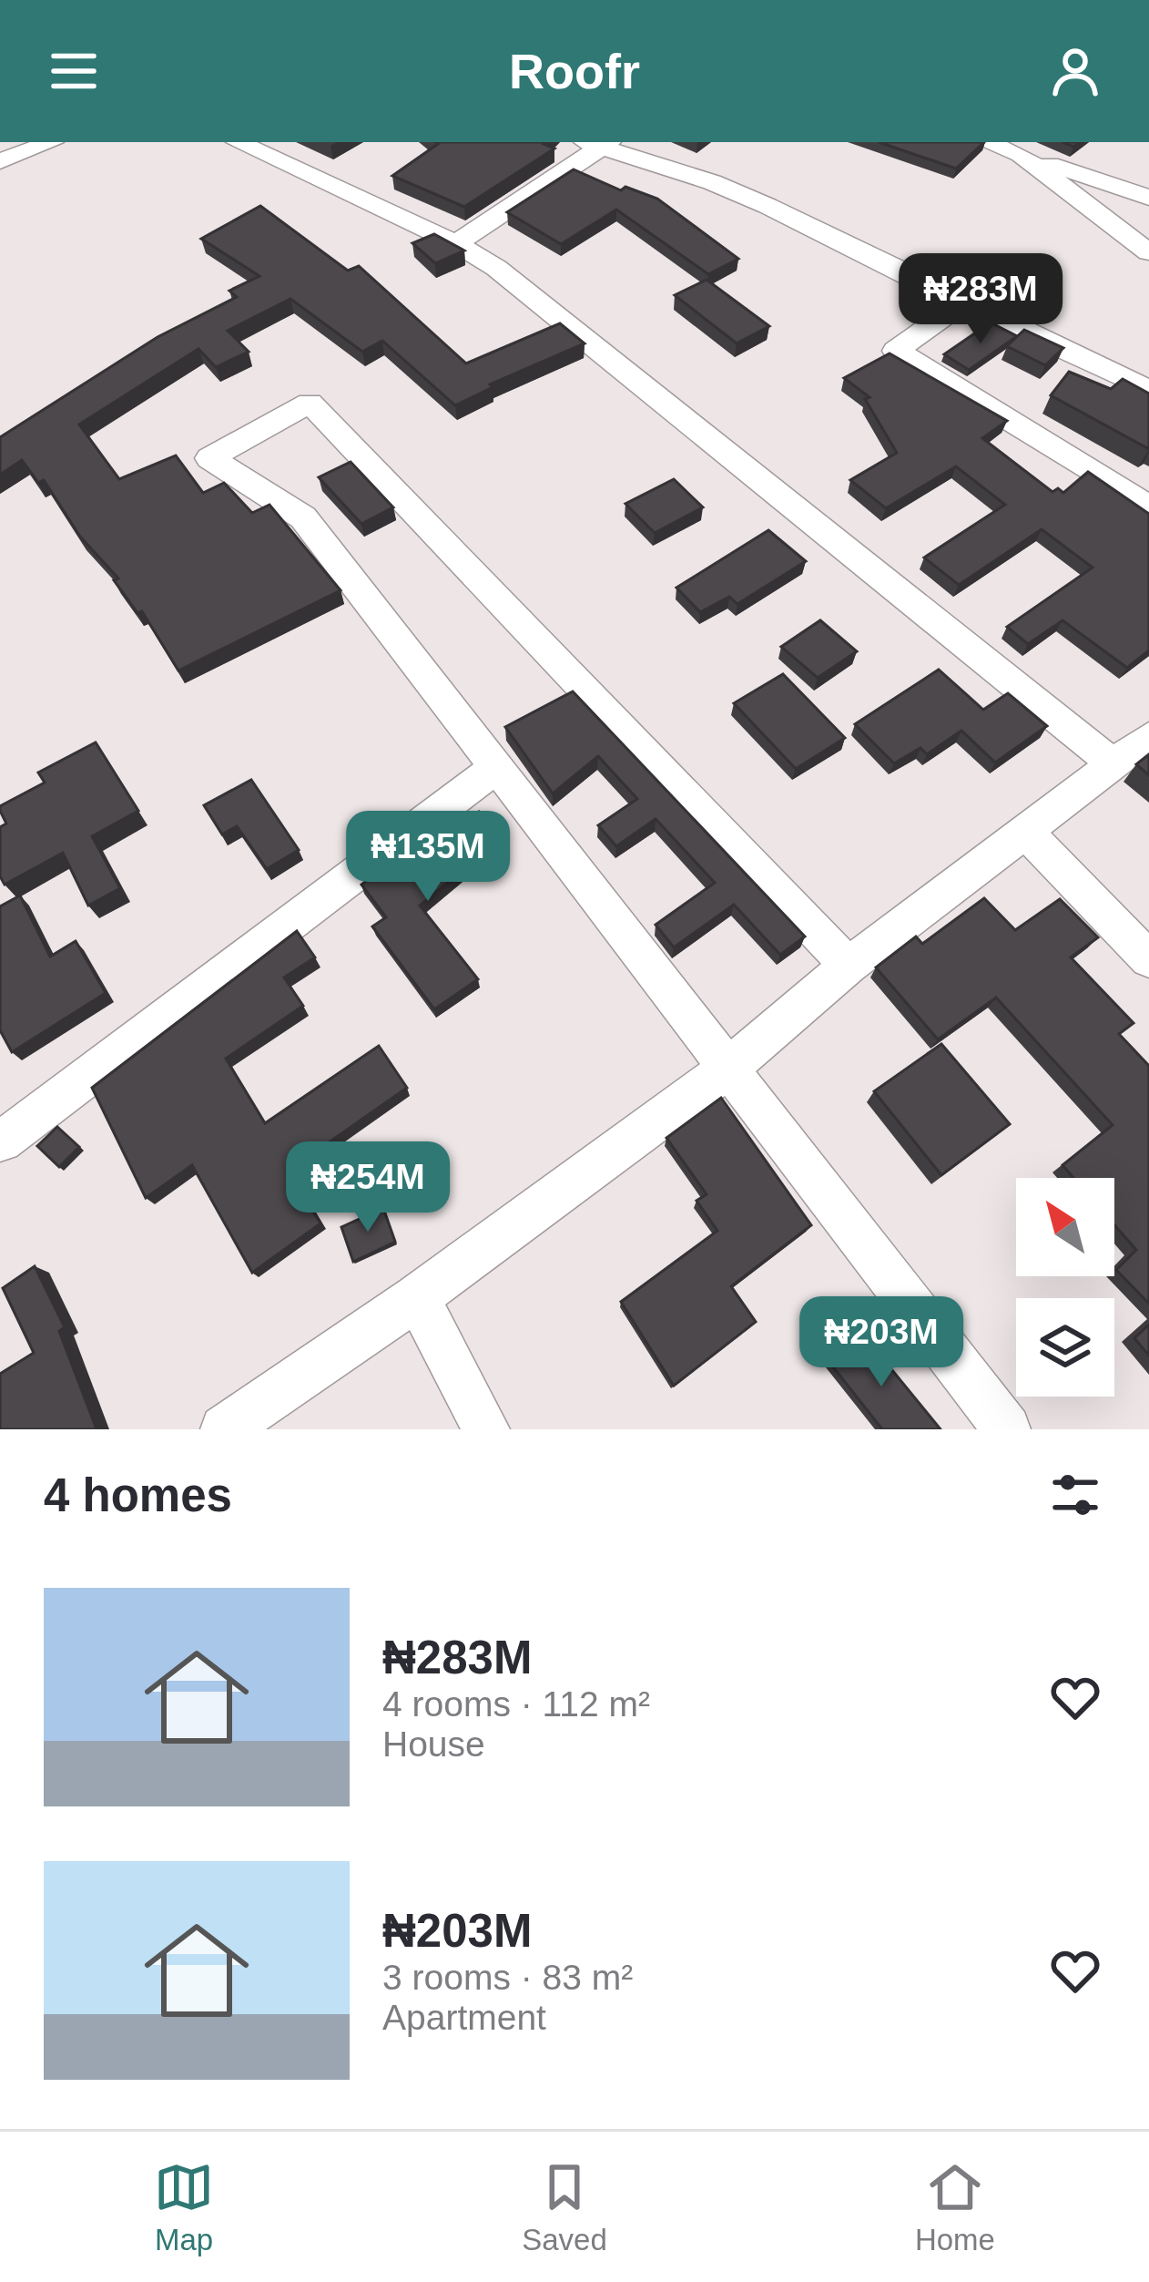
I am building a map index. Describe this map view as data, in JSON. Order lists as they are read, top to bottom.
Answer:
{
  "north": "top left",
  "page": {
    "header": "Roofr",
    "price": [
      "₦283M",
      "₦135M",
      "₦254M",
      "₦203M"
    ],
    "heading": "4 homes",
    "list": [
      {
        "name": "₦283M",
        "note": "4 rooms · 112 m² · House"
      },
      {
        "name": "₦203M",
        "note": "3 rooms · 83 m² · Apartment"
      }
    ],
    "tabs": ["Map", "Saved", "Home"]
  }
}
